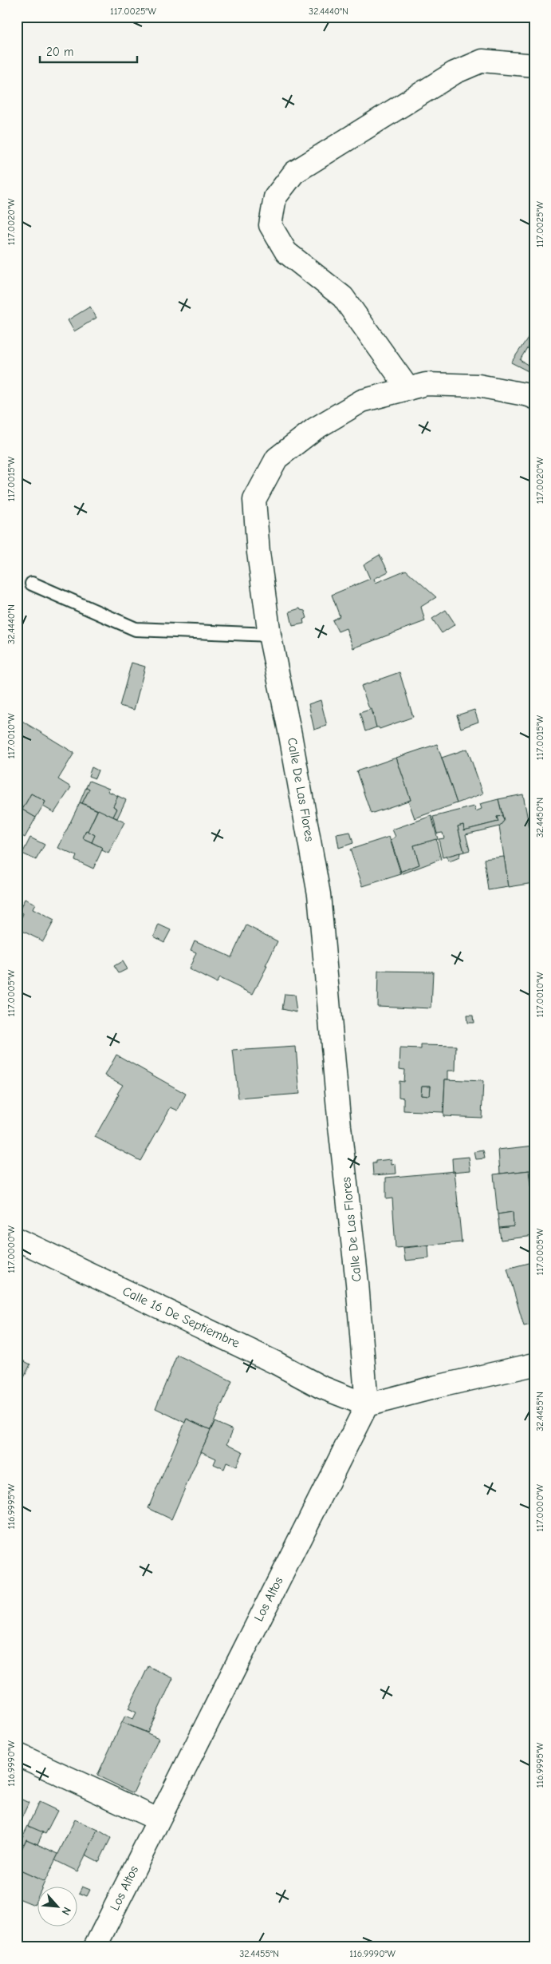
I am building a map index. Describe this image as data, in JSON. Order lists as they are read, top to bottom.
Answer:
{
  "streets": {
    "street": ["Calle De Las Flores", "Calle 16 De Septiembre", "Los Altos"]
  },
  "crossings": [
    ["Calle De Las Flores", "Calle 16 De Septiembre"],
    ["Calle De Las Flores", "Los Altos"],
    ["Calle 16 De Septiembre", "Los Altos"]
  ],
  "scale_bar": "20 m",
  "north": "bottom right",
  "coordinates": [
    "117.0025°W",
    "32.4440°N",
    "117.0020°W",
    "117.0015°W",
    "117.0010°W",
    "32.4450°N",
    "117.0005°W",
    "117.0000°W",
    "32.4455°N",
    "116.9995°W",
    "116.9990°W"
  ]
}
